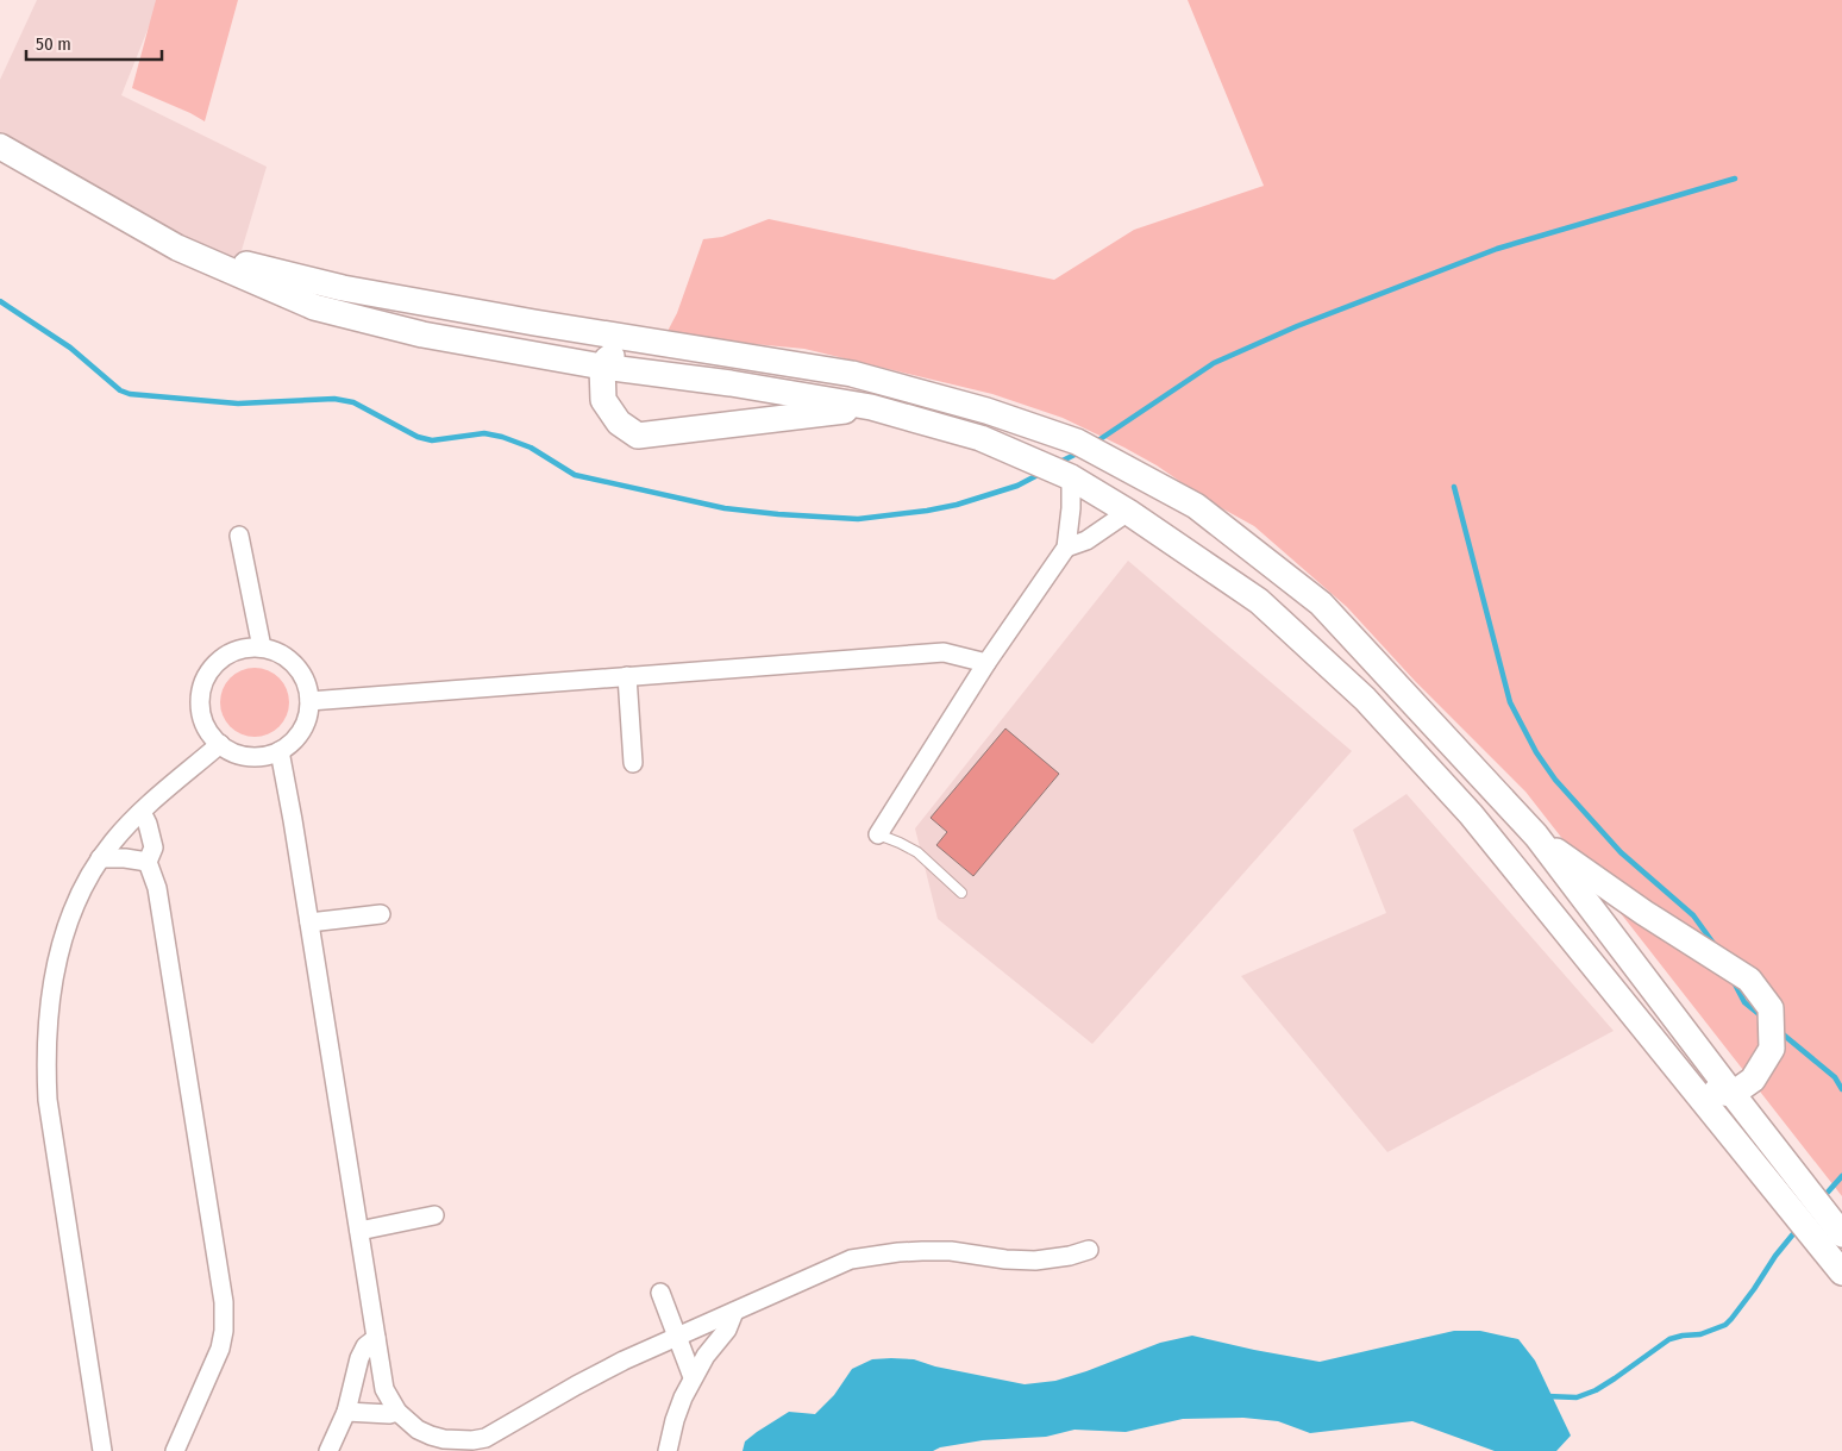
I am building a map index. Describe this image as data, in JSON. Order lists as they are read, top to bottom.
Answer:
{
  "scale_bar": "50 m"
}
